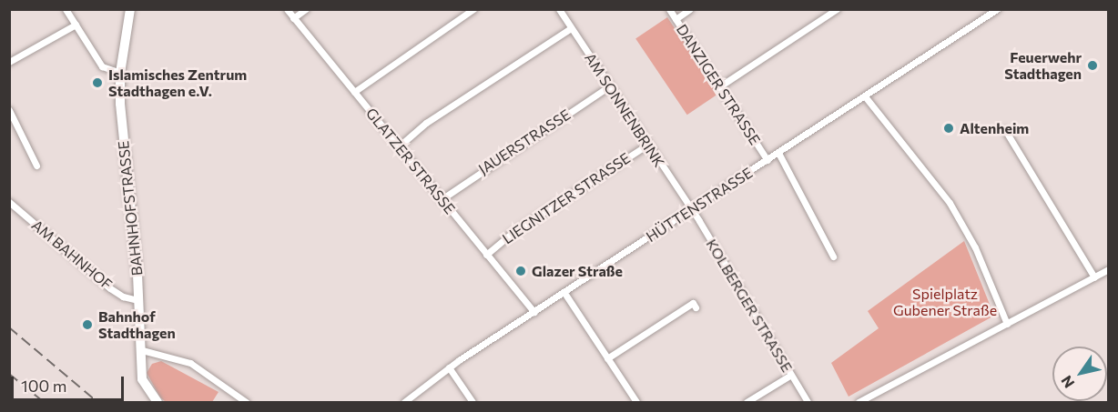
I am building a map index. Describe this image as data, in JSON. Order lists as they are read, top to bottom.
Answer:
{
  "streets": {
    "main road": ["BAHNHOFSTRASSE"],
    "street": [
      "DANZIGER STRASSE",
      "AM SONNENBRINK",
      "JAUERSTRASSE",
      "GLATZER STRASSE",
      "LIEGNITZER STRASSE",
      "HÜTTENSTRASSE",
      "AM BAHNHOF",
      "KOLBERGER STRASSE"
    ]
  },
  "crossings": [
    ["DANZIGER STRASSE", "HÜTTENSTRASSE"],
    ["AM SONNENBRINK", "JAUERSTRASSE"],
    ["AM SONNENBRINK", "LIEGNITZER STRASSE"],
    ["AM SONNENBRINK", "HÜTTENSTRASSE"],
    ["AM SONNENBRINK", "KOLBERGER STRASSE"],
    ["JAUERSTRASSE", "GLATZER STRASSE"],
    ["GLATZER STRASSE", "LIEGNITZER STRASSE"],
    ["GLATZER STRASSE", "HÜTTENSTRASSE"],
    ["HÜTTENSTRASSE", "KOLBERGER STRASSE"],
    ["BAHNHOFSTRASSE", "AM BAHNHOF"]
  ],
  "parks": ["Spielplatz Gubener Straße"],
  "places": [
    "Feuerwehr Stadthagen",
    "Islamisches Zentrum Stadthagen e.V.",
    "Altenheim",
    "Glazer Straße",
    "Bahnhof Stadthagen"
  ],
  "scale_bar": "100 m",
  "north": "bottom left"
}
